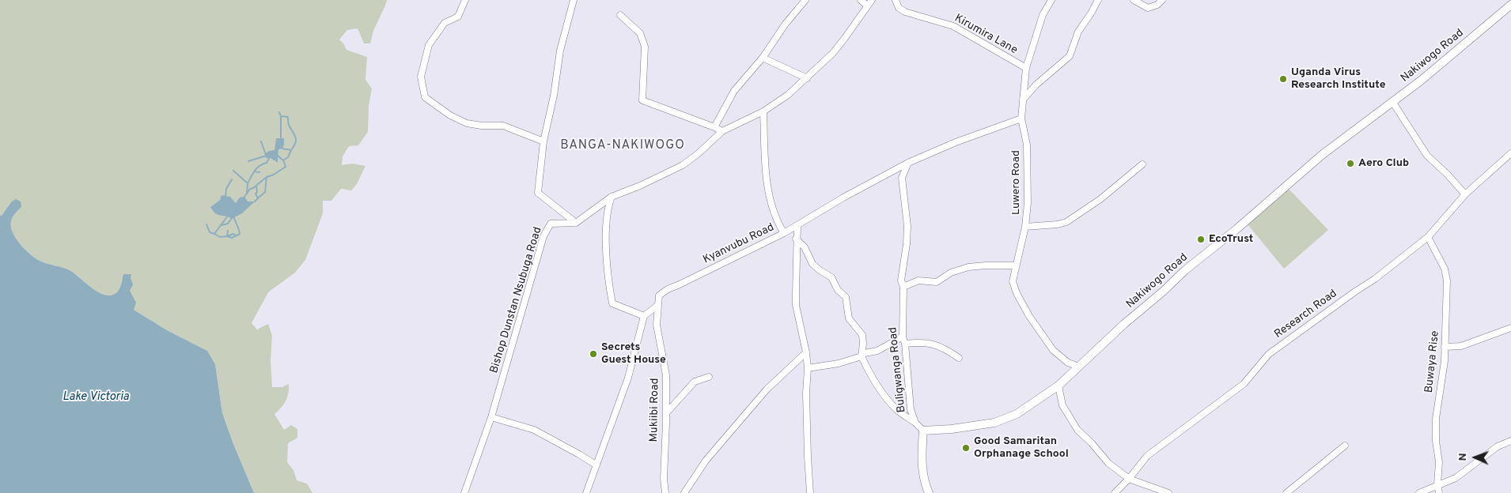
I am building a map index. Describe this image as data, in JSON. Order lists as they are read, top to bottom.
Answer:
{
  "streets": {
    "street": [
      "Kirumira Lane",
      "Nakiwogo Road",
      "Luwero Road",
      "Kyanvubu Road",
      "Bishop Dunstan Nsubuga Road",
      "Research Road",
      "Buwaya Rise",
      "Buligwanga Road",
      "Mukiibi Road"
    ]
  },
  "crossings": [
    ["Kirumira Lane", "Luwero Road"],
    ["Nakiwogo Road", "Luwero Road"],
    ["Nakiwogo Road", "Buligwanga Road"],
    ["Luwero Road", "Kyanvubu Road"],
    ["Kyanvubu Road", "Buligwanga Road"],
    ["Kyanvubu Road", "Mukiibi Road"],
    ["Research Road", "Buwaya Rise"]
  ],
  "districts": ["BANGA-NAKIWOGO"],
  "water": ["Lake Victoria"],
  "places": [
    "Uganda Virus Research Institute",
    "Aero Club",
    "EcoTrust",
    "Secrets Guest House",
    "Good Samaritan Orphanage School"
  ],
  "north": "left"
}
